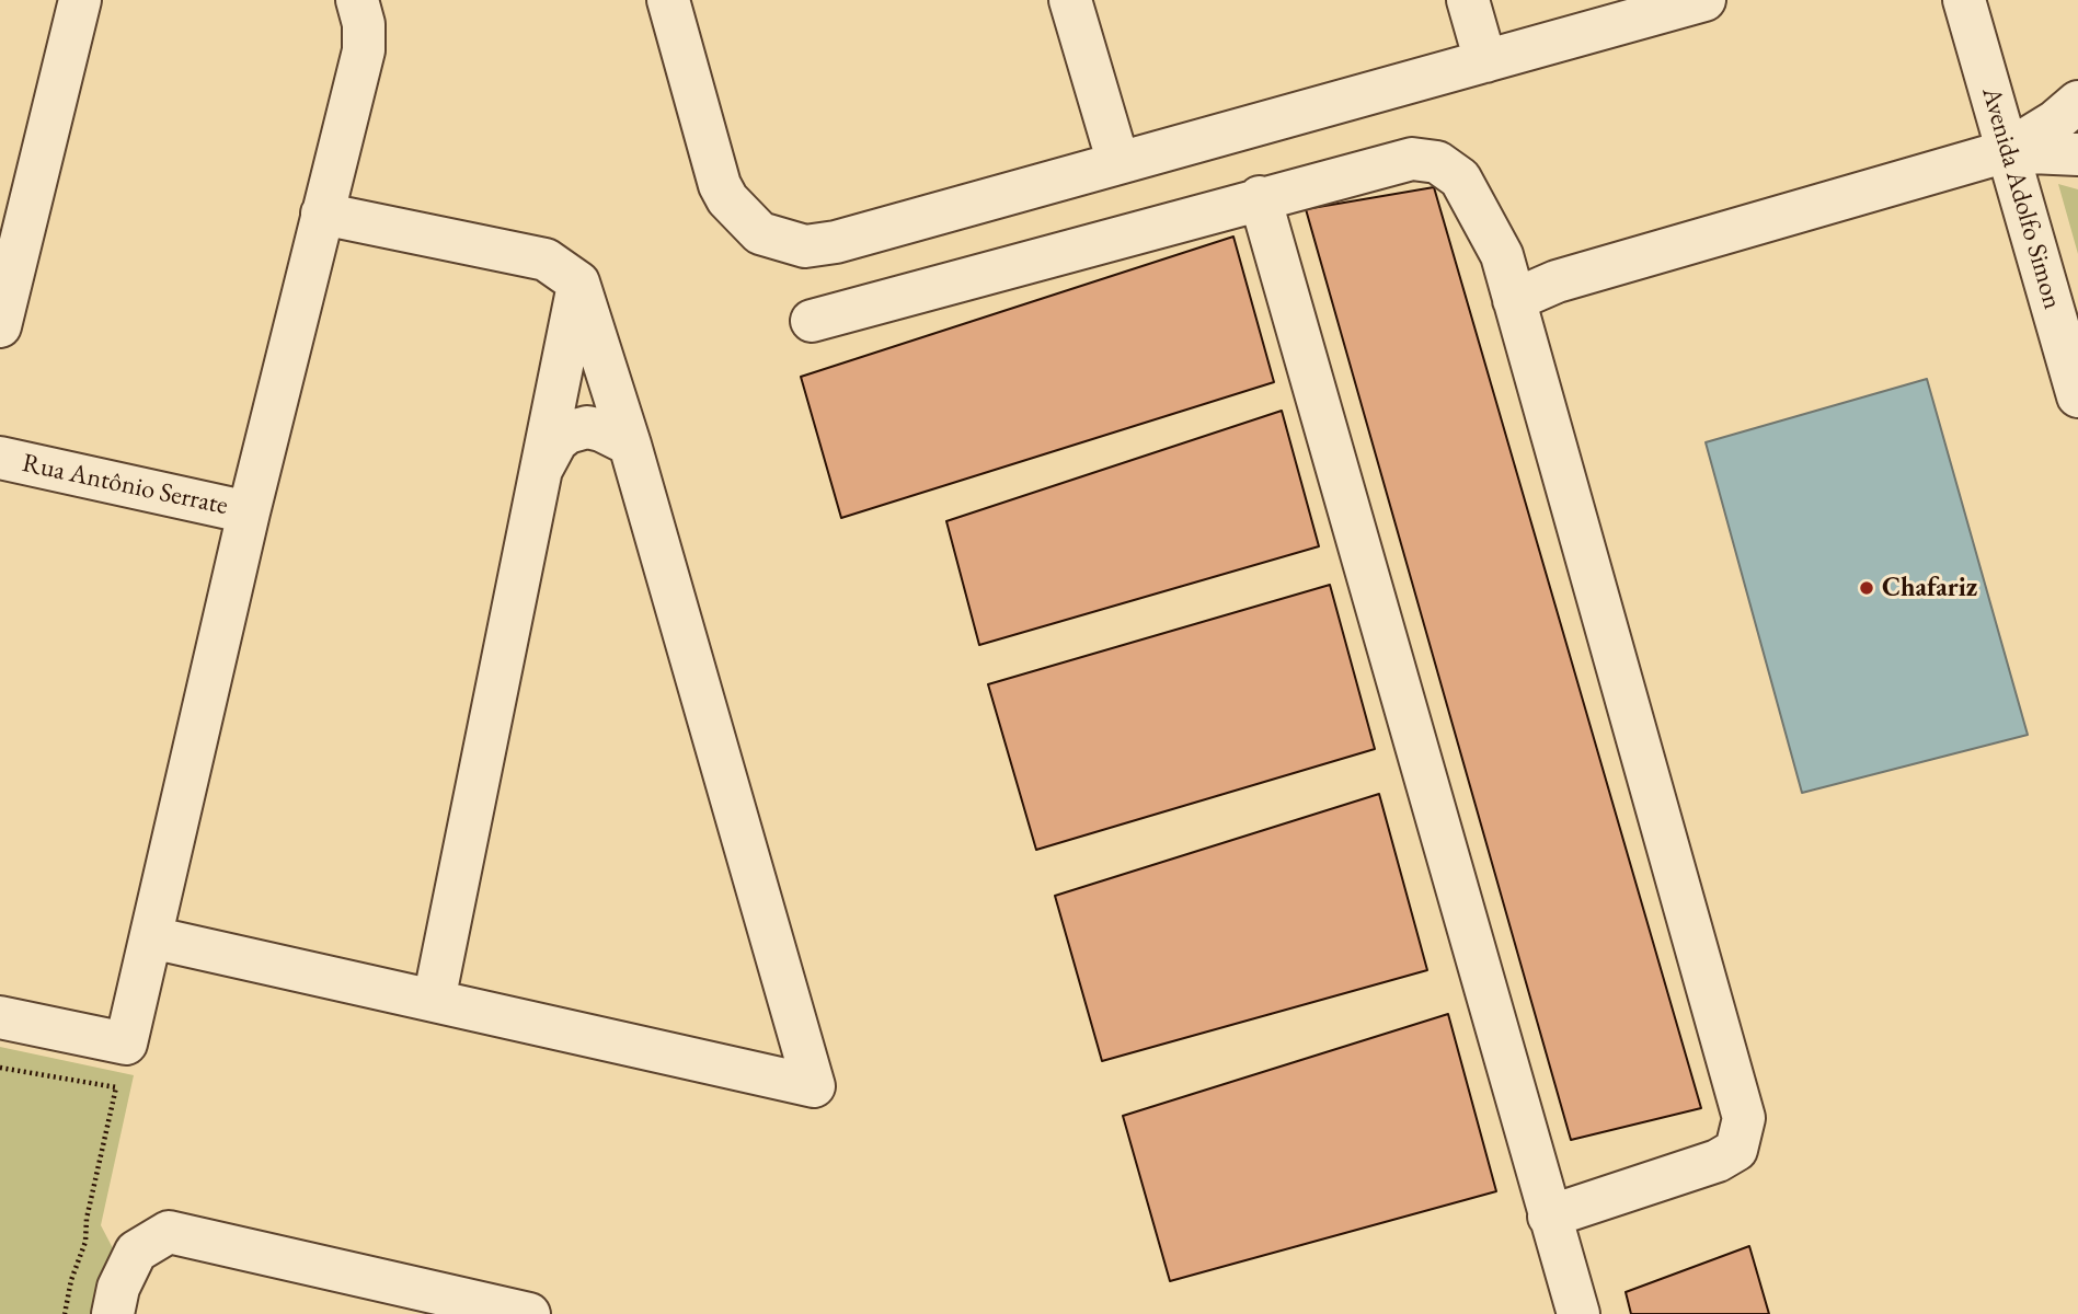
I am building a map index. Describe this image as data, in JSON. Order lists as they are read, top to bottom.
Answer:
{
  "streets": {
    "street": ["Avenida Adolfo Simon", "Rua Antônio Serrate"]
  },
  "places": ["Chafariz"]
}
